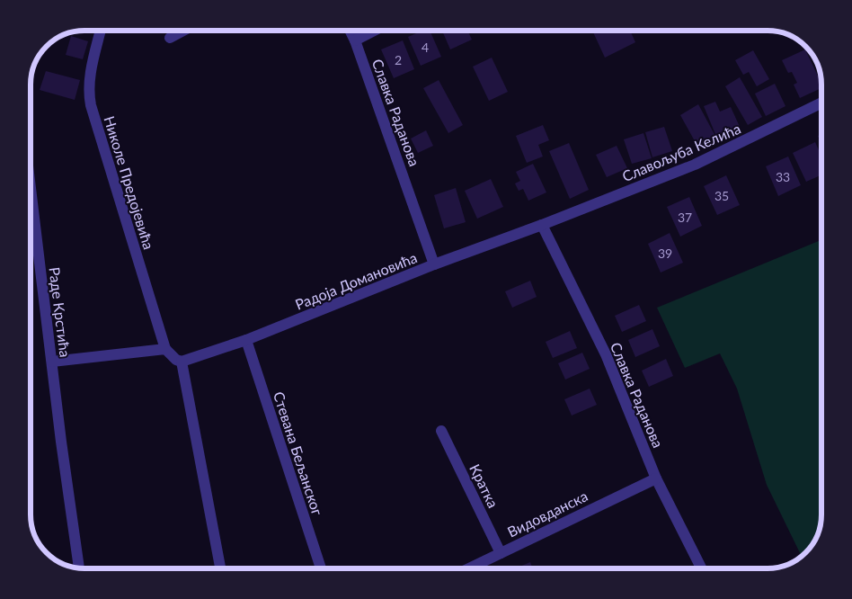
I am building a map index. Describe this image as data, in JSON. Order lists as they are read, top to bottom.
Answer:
{
  "streets": {
    "street": [
      "Славка Раданова",
      "Славољуба Келића",
      "Николе Предојевића",
      "Радоја Домановића",
      "Раде Крстића",
      "Стевана Бељанског",
      "Кратка",
      "Видовданска"
    ]
  },
  "crossings": [
    ["Славка Раданова", "Славољуба Келића"],
    ["Славка Раданова", "Радоја Домановића"],
    ["Славка Раданова", "Видовданска"],
    ["Славољуба Келића", "Радоја Домановића"],
    ["Радоја Домановића", "Стевана Бељанског"],
    ["Кратка", "Видовданска"]
  ],
  "house_numbers": [
    "4",
    "2",
    "33",
    "35",
    "37",
    "39"
  ]
}
